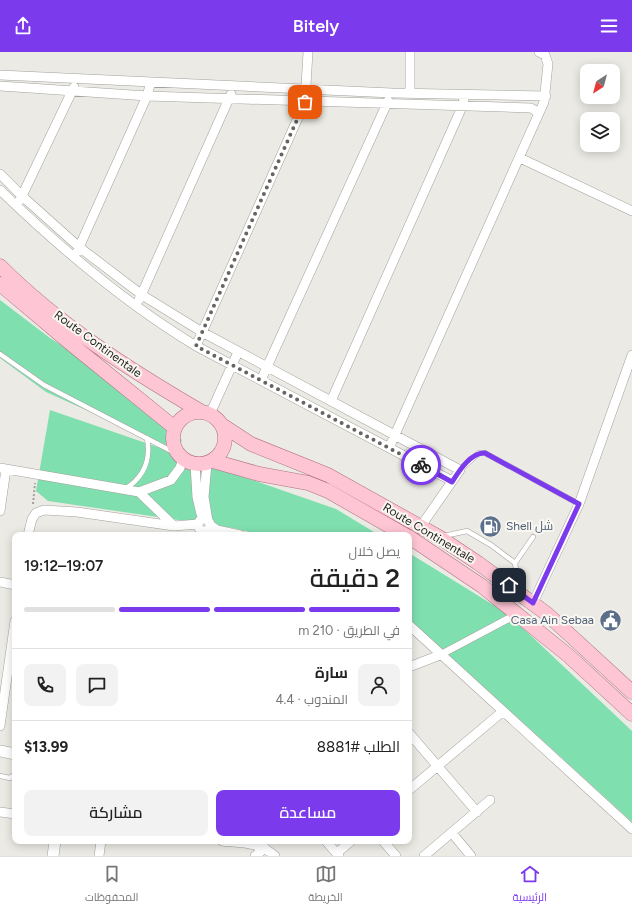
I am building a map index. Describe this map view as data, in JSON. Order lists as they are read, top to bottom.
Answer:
{
  "streets": {
    "main road": ["Route Continentale"]
  },
  "places": {
    "fuel station": ["Shell شل"],
    "public building": ["Casa Ain Sebaa"]
  },
  "north": "bottom left",
  "page": {
    "header": "Bitely",
    "heading": ["2 دقيقة", "يصل خلال", "19:07–19:12"],
    "panel": [
      "سارة",
      "المندوب · 4.4",
      "الطلب #8881",
      "$13.99"
    ],
    "bar": "في الطريق · 210 m",
    "buttons": ["مساعدة", "مشاركة"],
    "tabs": ["الرئيسية", "الخريطة", "المحفوظات"]
  }
}
